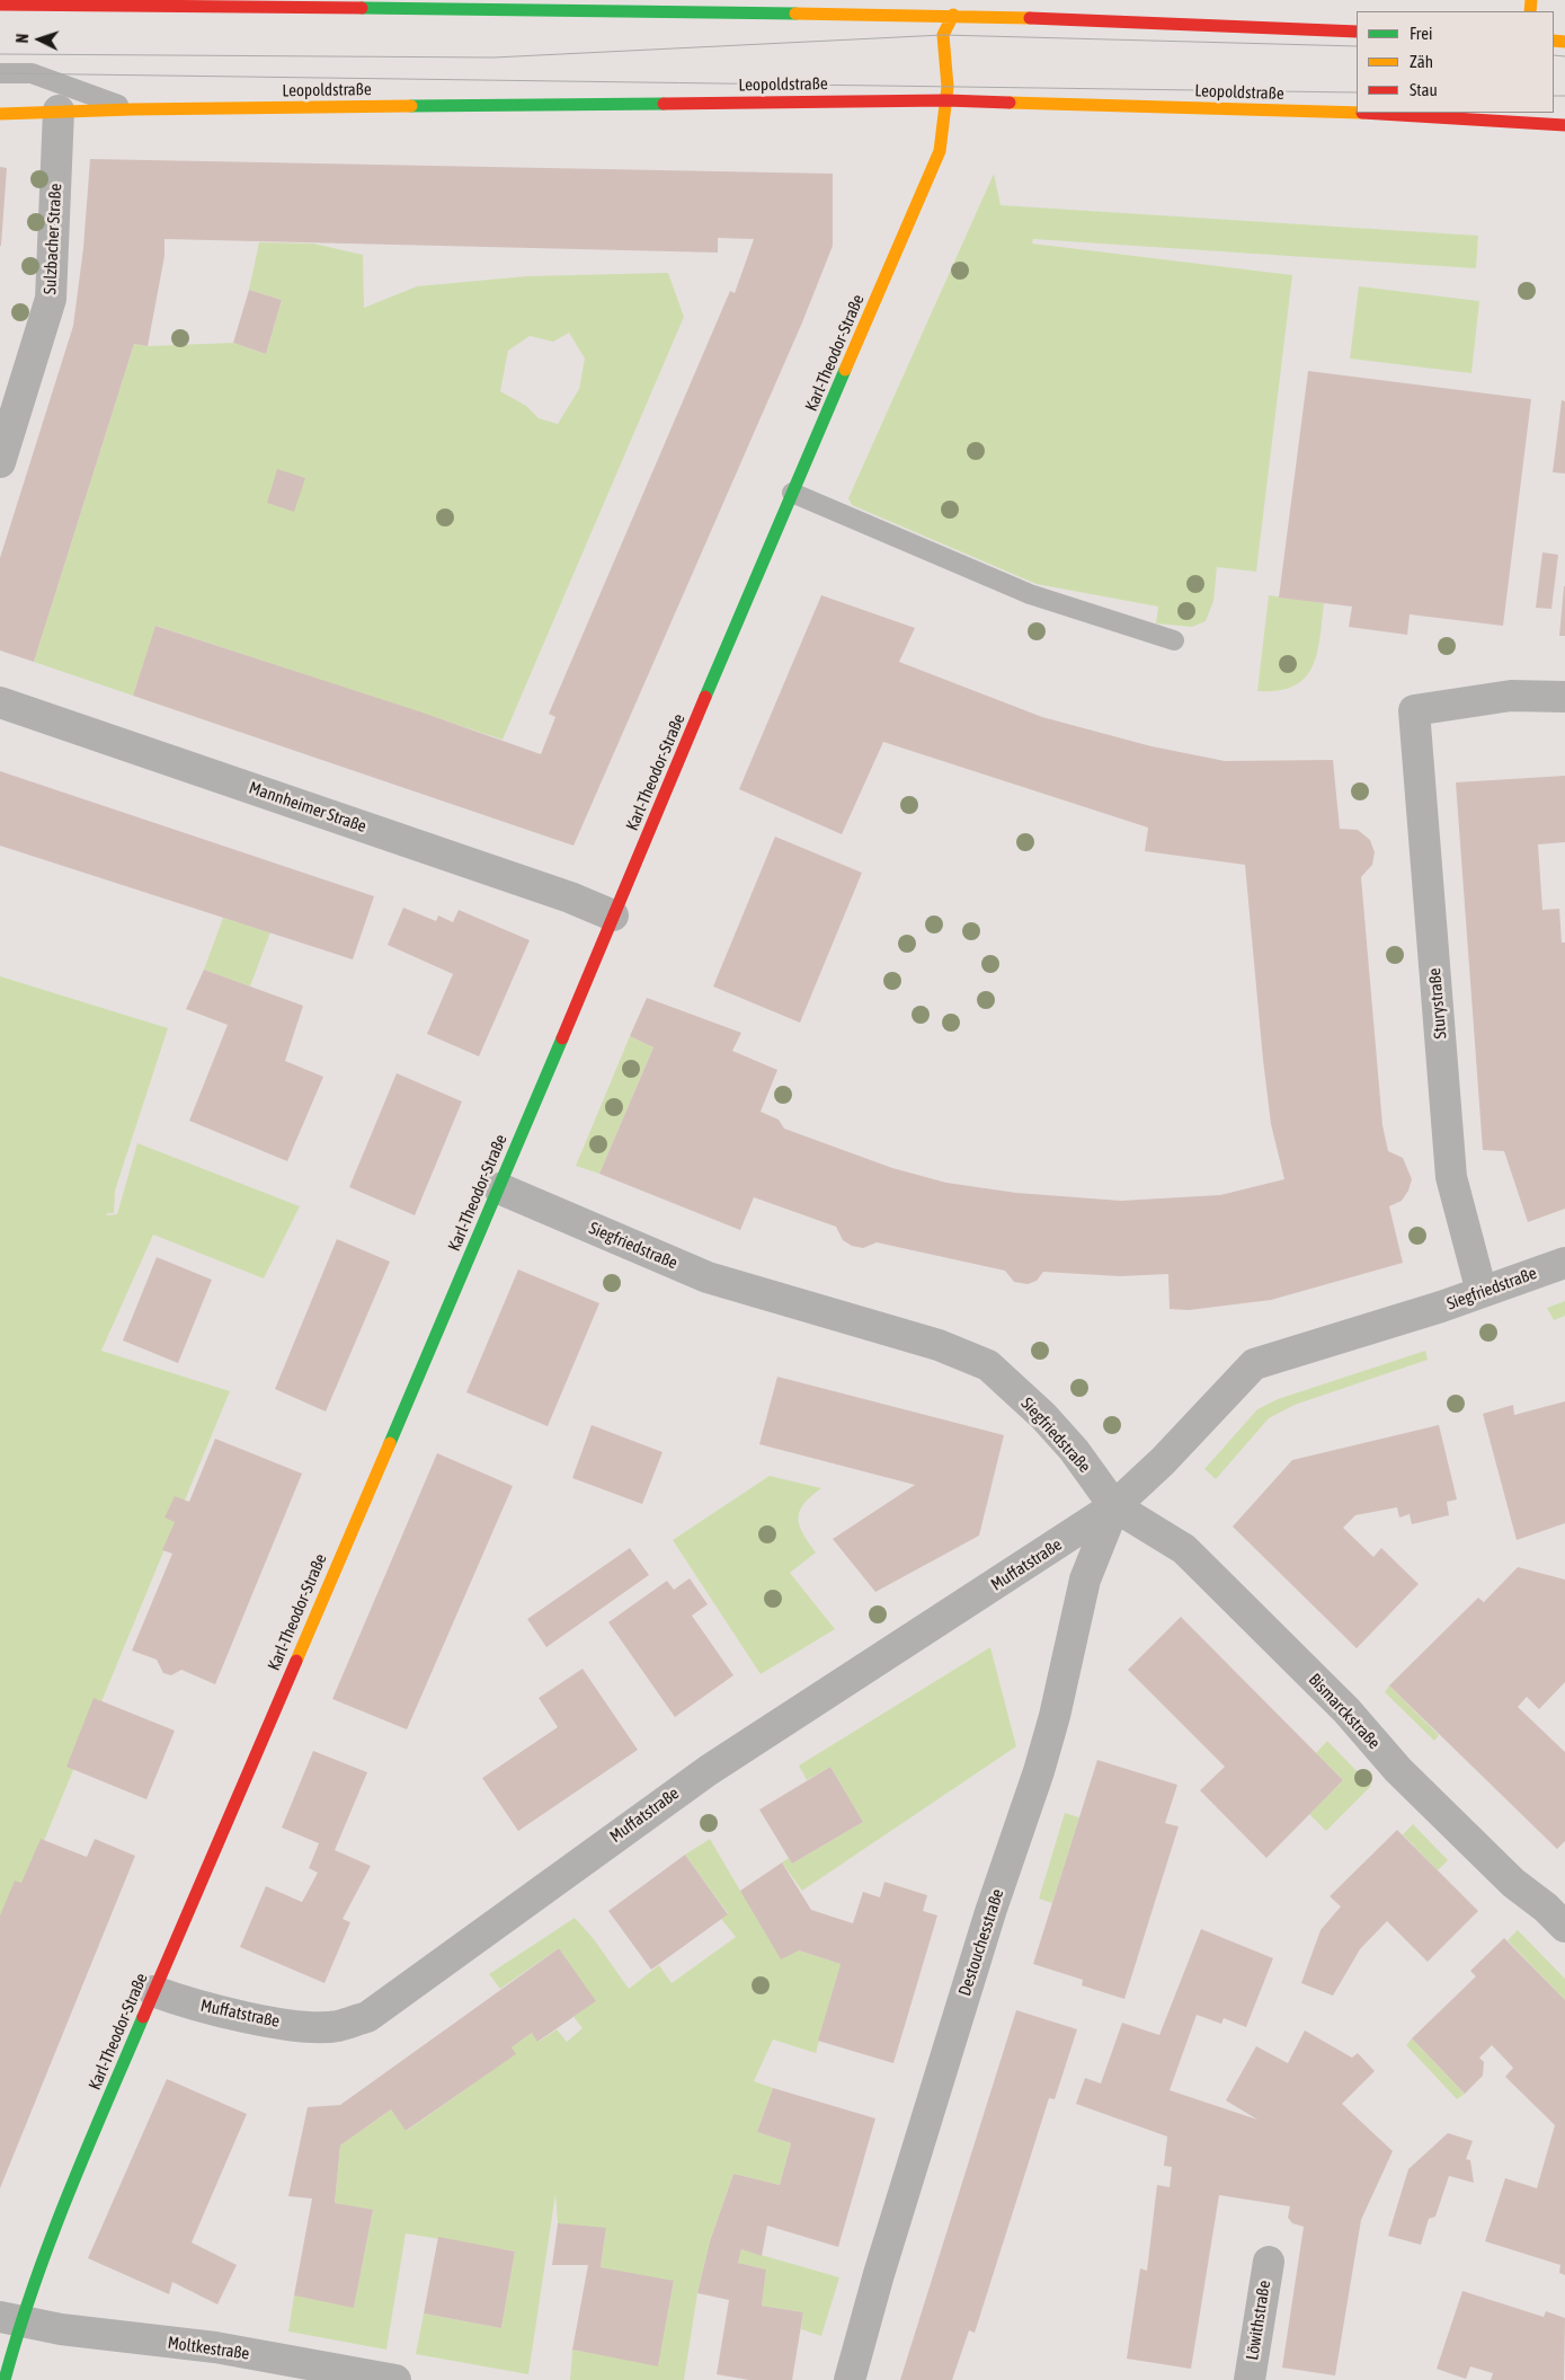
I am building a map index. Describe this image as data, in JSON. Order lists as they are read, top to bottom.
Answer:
{
  "streets": {
    "main road": ["Leopoldstraße", "Karl-Theodor-Straße"],
    "street": [
      "Sulzbacher Straße",
      "Mannheimer Straße",
      "Sturystraße",
      "Siegfriedstraße",
      "Muffatstraße",
      "Bismarckstraße",
      "Destouchesstraße",
      "Löwithstraße",
      "Moltkestraße"
    ]
  },
  "crossings": [
    ["Leopoldstraße", "Sulzbacher Straße"],
    ["Leopoldstraße", "Karl-Theodor-Straße"],
    ["Karl-Theodor-Straße", "Mannheimer Straße"],
    ["Karl-Theodor-Straße", "Siegfriedstraße"],
    ["Karl-Theodor-Straße", "Muffatstraße"],
    ["Karl-Theodor-Straße", "Moltkestraße"],
    ["Sturystraße", "Siegfriedstraße"],
    ["Siegfriedstraße", "Muffatstraße"],
    ["Siegfriedstraße", "Bismarckstraße"],
    ["Siegfriedstraße", "Destouchesstraße"],
    ["Muffatstraße", "Bismarckstraße"],
    ["Muffatstraße", "Destouchesstraße"],
    ["Bismarckstraße", "Destouchesstraße"]
  ],
  "legend": ["Frei", "Zäh", "Stau"],
  "north": "left"
}
